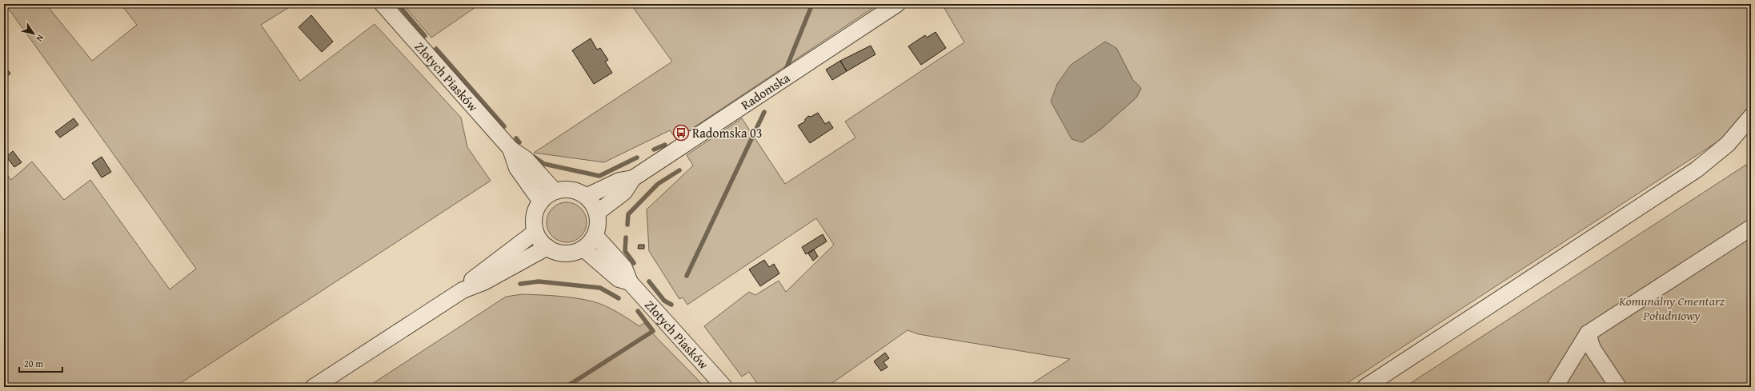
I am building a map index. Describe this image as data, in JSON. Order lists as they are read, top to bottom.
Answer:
{
  "streets": {
    "street": ["Złotych Piasków", "Radomska"]
  },
  "crossings": [
    ["Złotych Piasków", "Radomska"]
  ],
  "parks": ["Komunalny Cmentarz Południowy"],
  "places": {
    "bus stop": ["Radomska 03"]
  },
  "scale_bar": "20 m",
  "north": "bottom right"
}
